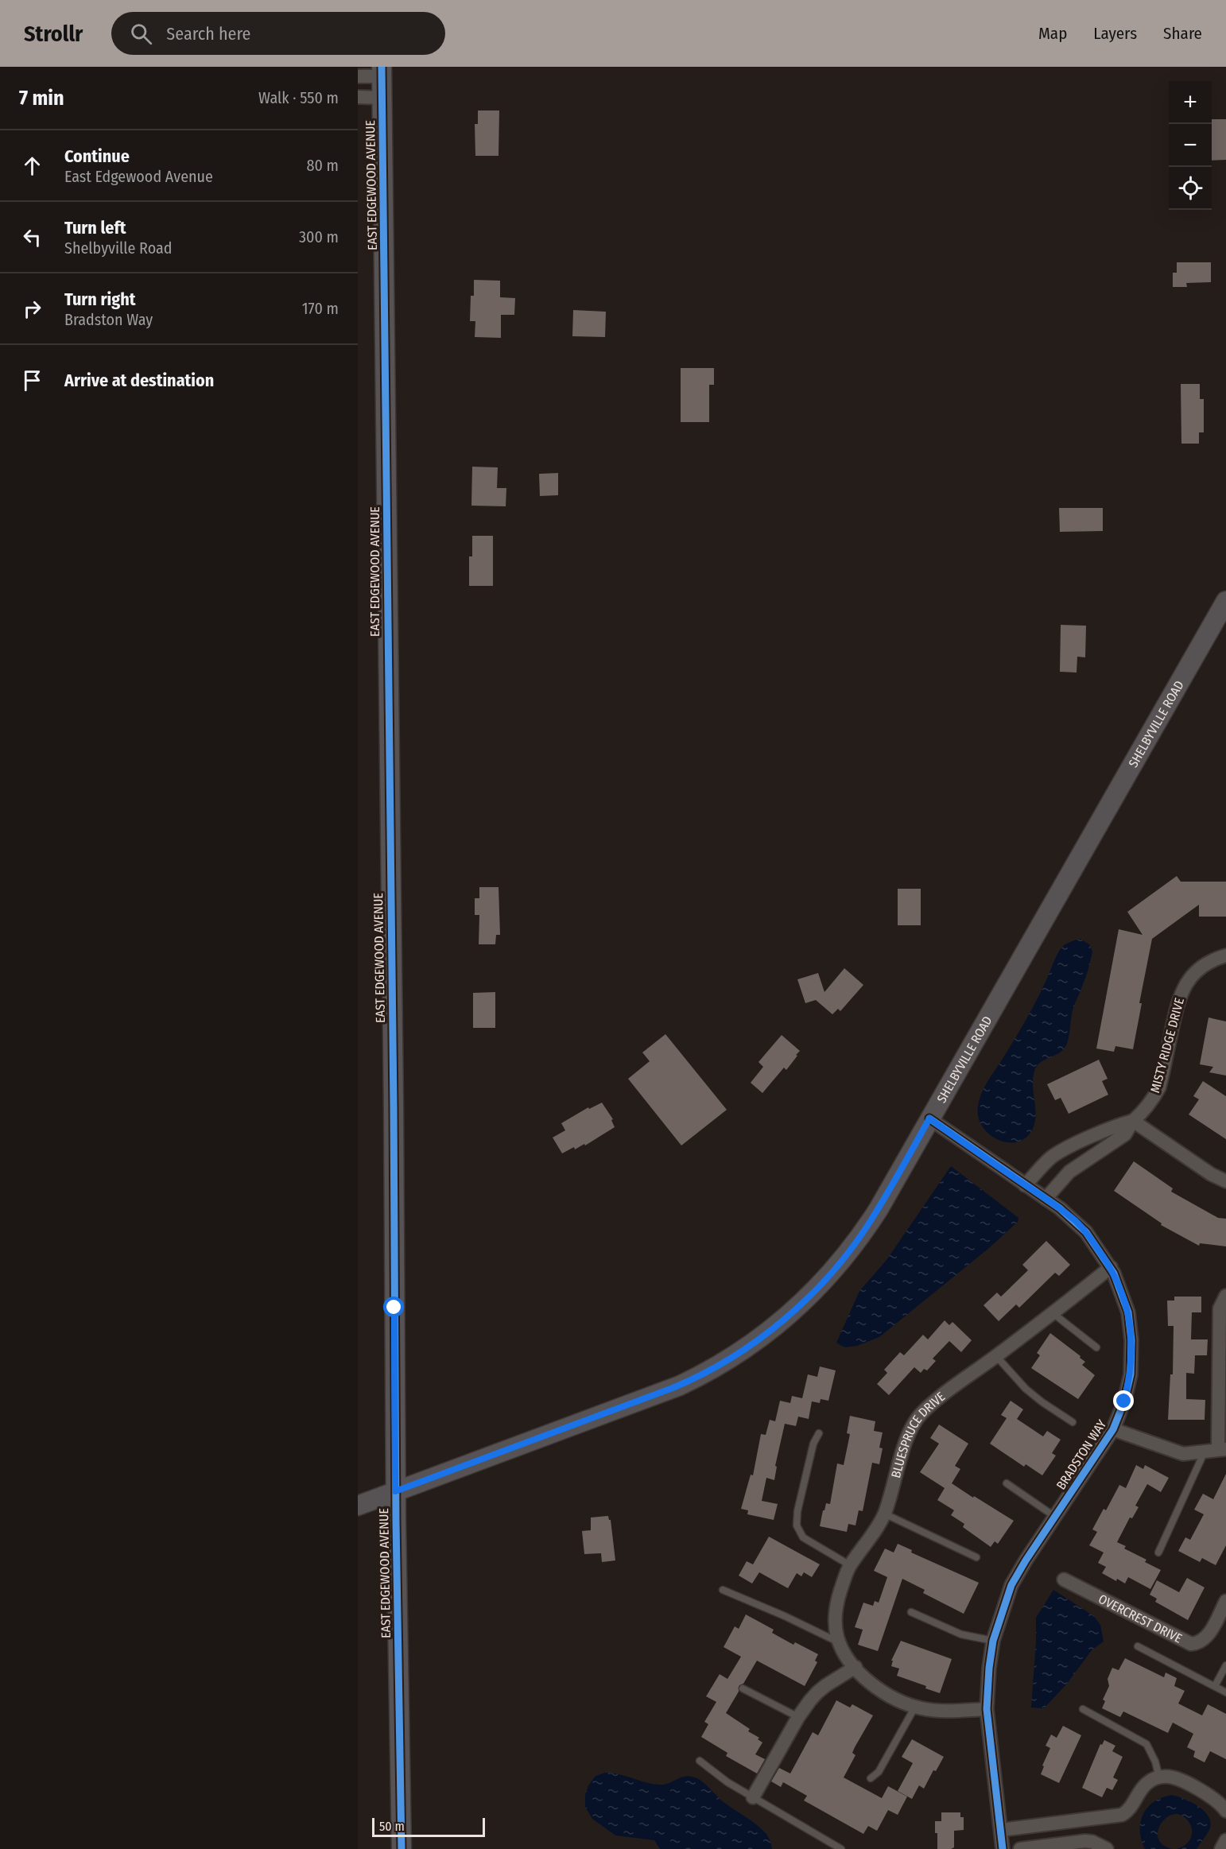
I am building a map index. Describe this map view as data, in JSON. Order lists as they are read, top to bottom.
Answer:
{
  "streets": {
    "main road": ["EAST EDGEWOOD AVENUE", "SHELBYVILLE ROAD"],
    "street": [
      "MISTY RIDGE DRIVE",
      "BLUESPRUCE DRIVE",
      "BRADSTON WAY",
      "OVERCREST DRIVE"
    ]
  },
  "crossings": [
    ["EAST EDGEWOOD AVENUE", "SHELBYVILLE ROAD"],
    ["SHELBYVILLE ROAD", "BRADSTON WAY"],
    ["MISTY RIDGE DRIVE", "BRADSTON WAY"],
    ["BLUESPRUCE DRIVE", "BRADSTON WAY"]
  ],
  "scale_bar": "50 m",
  "page": {
    "header": "Strollr",
    "search": "Search here",
    "nav": ["Map", "Layers", "Share"],
    "heading": ["7 min", "Walk · 550 m"],
    "map_buttons": ["+", "−"],
    "list": [
      ["Continue", "East Edgewood Avenue", "80 m"],
      ["Turn left", "Shelbyville Road", "300 m"],
      ["Turn right", "Bradston Way", "170 m"],
      "Arrive at destination"
    ],
    "scale": "50 m"
  }
}
